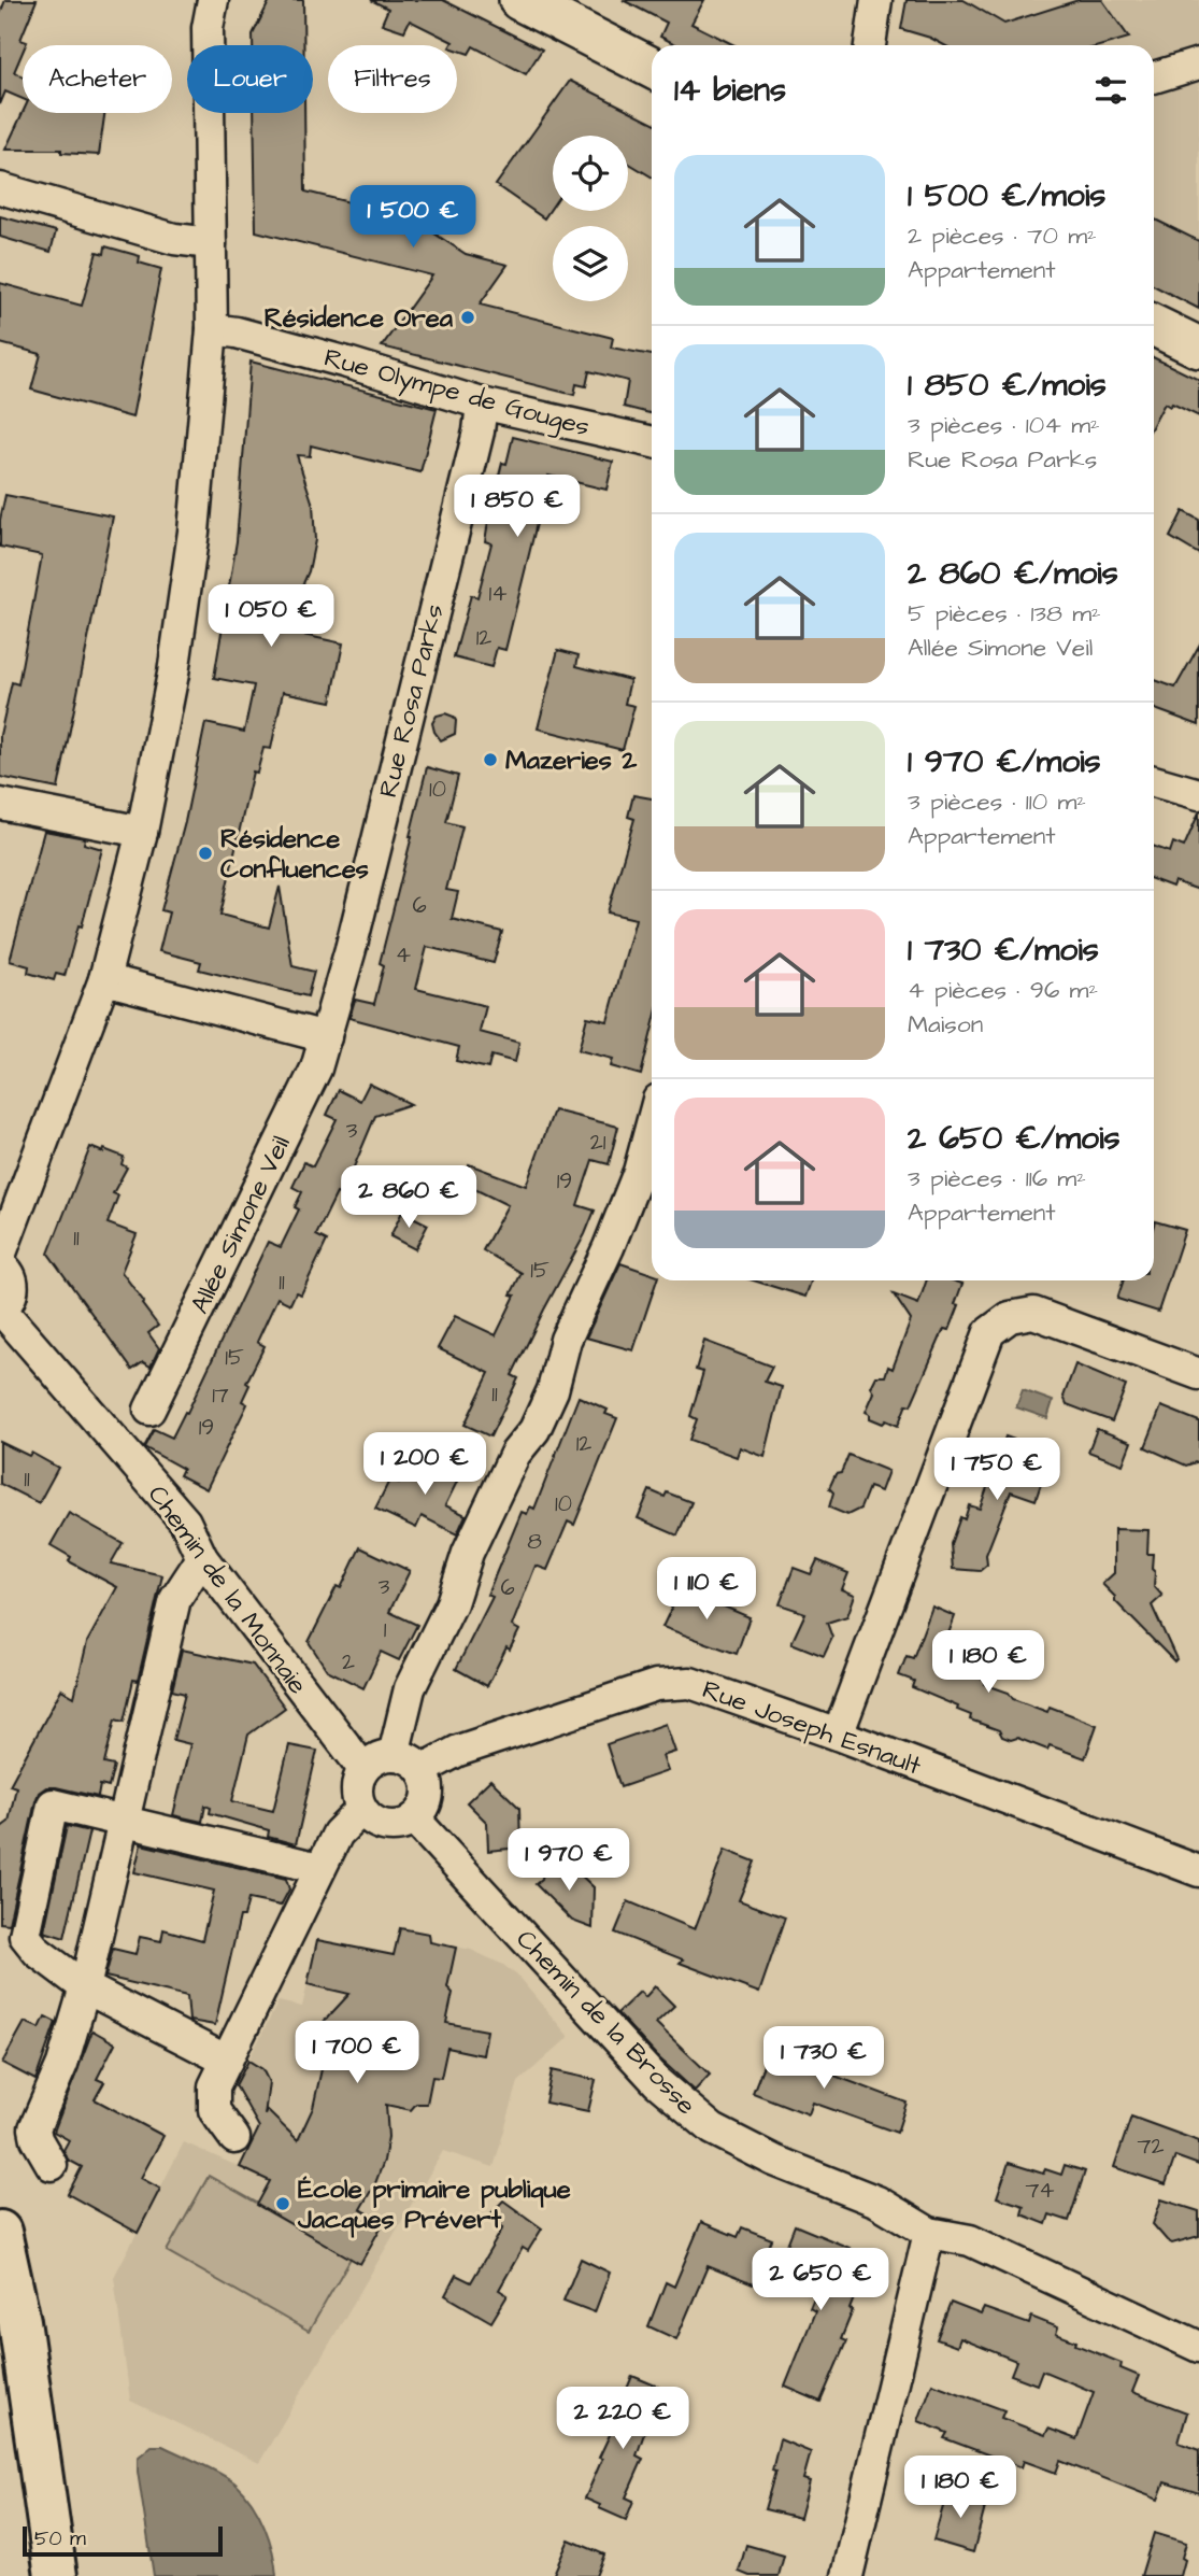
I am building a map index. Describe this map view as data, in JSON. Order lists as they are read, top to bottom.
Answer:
{
  "streets": {
    "street": [
      "Rue Olympe de Gouges",
      "Rue Rosa Parks",
      "Allée Simone Veil",
      "Chemin de la Monnaie",
      "Rue Joseph Esnault",
      "Chemin de la Brosse"
    ]
  },
  "crossings": [
    ["Rue Olympe de Gouges", "Rue Rosa Parks"],
    ["Rue Rosa Parks", "Allée Simone Veil"],
    ["Chemin de la Monnaie", "Rue Joseph Esnault"],
    ["Chemin de la Monnaie", "Chemin de la Brosse"],
    ["Rue Joseph Esnault", "Chemin de la Brosse"]
  ],
  "places": [
    "Résidence Orea",
    "Mazeries 2",
    "Résidence Confluences",
    "École primaire publique Jacques Prévert"
  ],
  "house_numbers": [
    "14",
    "12",
    "10",
    "6",
    "4",
    "3",
    "21",
    "19",
    "11",
    "15",
    "11",
    "15",
    "11",
    "17",
    "19",
    "12",
    "11",
    "10",
    "8",
    "3",
    "6",
    "1",
    "2",
    "72",
    "74"
  ],
  "scale_bar": "50 m",
  "page": {
    "chip": ["Acheter", "Louer", "Filtres"],
    "heading": "14 biens",
    "list": [
      {
        "name": "1 500 €/mois",
        "note": "2 pièces · 70 m² · Appartement"
      },
      {
        "name": "1 850 €/mois",
        "note": "3 pièces · 104 m² · Rue Rosa Parks"
      },
      {
        "name": "2 860 €/mois",
        "note": "5 pièces · 138 m² · Allée Simone Veil"
      },
      {
        "name": "1 970 €/mois",
        "note": "3 pièces · 110 m² · Appartement"
      },
      {
        "name": "1 730 €/mois",
        "note": "4 pièces · 96 m² · Maison"
      },
      {
        "name": "2 650 €/mois",
        "note": "3 pièces · 116 m² · Appartement"
      }
    ],
    "price": [
      "1 500 €",
      "1 850 €",
      "1 050 €",
      "2 860 €",
      "1 200 €",
      "1 750 €",
      "1 110 €",
      "1 180 €",
      "1 970 €",
      "1 700 €",
      "1 730 €",
      "2 650 €",
      "2 220 €",
      "1 180 €"
    ],
    "scale": "50 m"
  }
}
